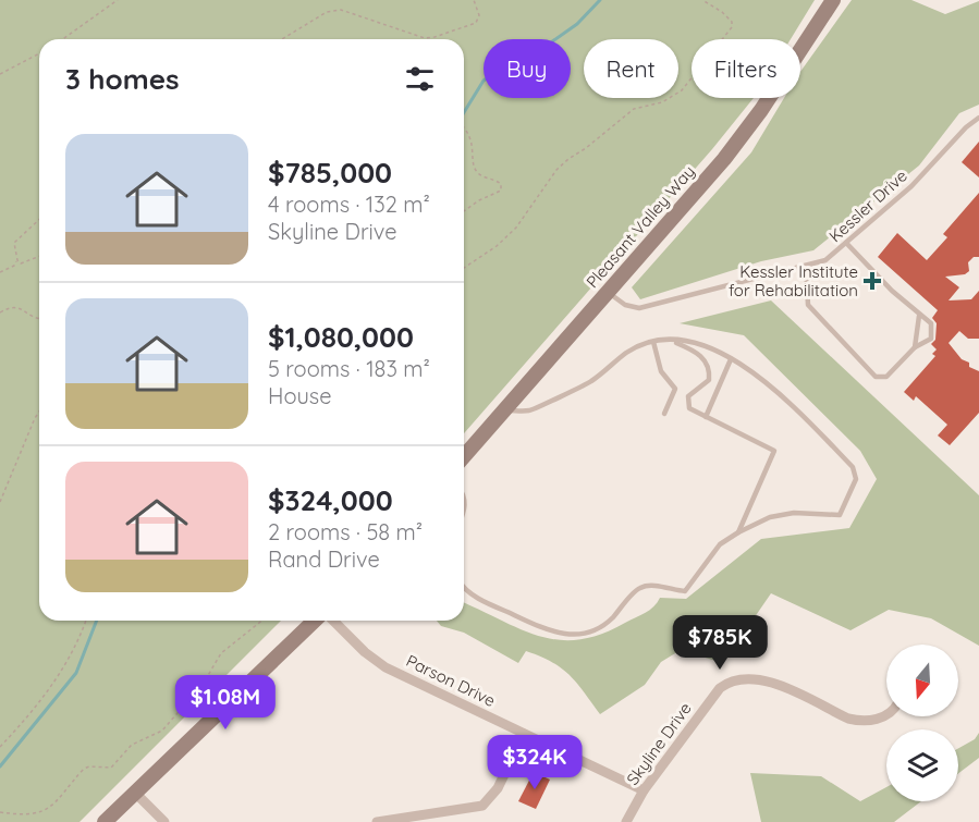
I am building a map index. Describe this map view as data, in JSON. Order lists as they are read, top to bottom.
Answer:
{
  "streets": {
    "main road": ["Pleasant Valley Way"],
    "street": ["Parson Drive", "Skyline Drive"],
    "lane": ["Kessler Drive"]
  },
  "crossings": [
    ["Kessler Drive", "Pleasant Valley Way"],
    ["Parson Drive", "Skyline Drive"]
  ],
  "places": {
    "health": ["Kessler Institute for Rehabilitation"]
  },
  "north": "bottom",
  "page": {
    "chip": ["Buy", "Rent", "Filters"],
    "heading": "3 homes",
    "list": [
      {
        "name": "$785,000",
        "note": "4 rooms · 132 m² · Skyline Drive"
      },
      {
        "name": "$1,080,000",
        "note": "5 rooms · 183 m² · House"
      },
      {
        "name": "$324,000",
        "note": "2 rooms · 58 m² · Rand Drive"
      }
    ],
    "price": ["$785K", "$1.08M", "$324K"]
  }
}
